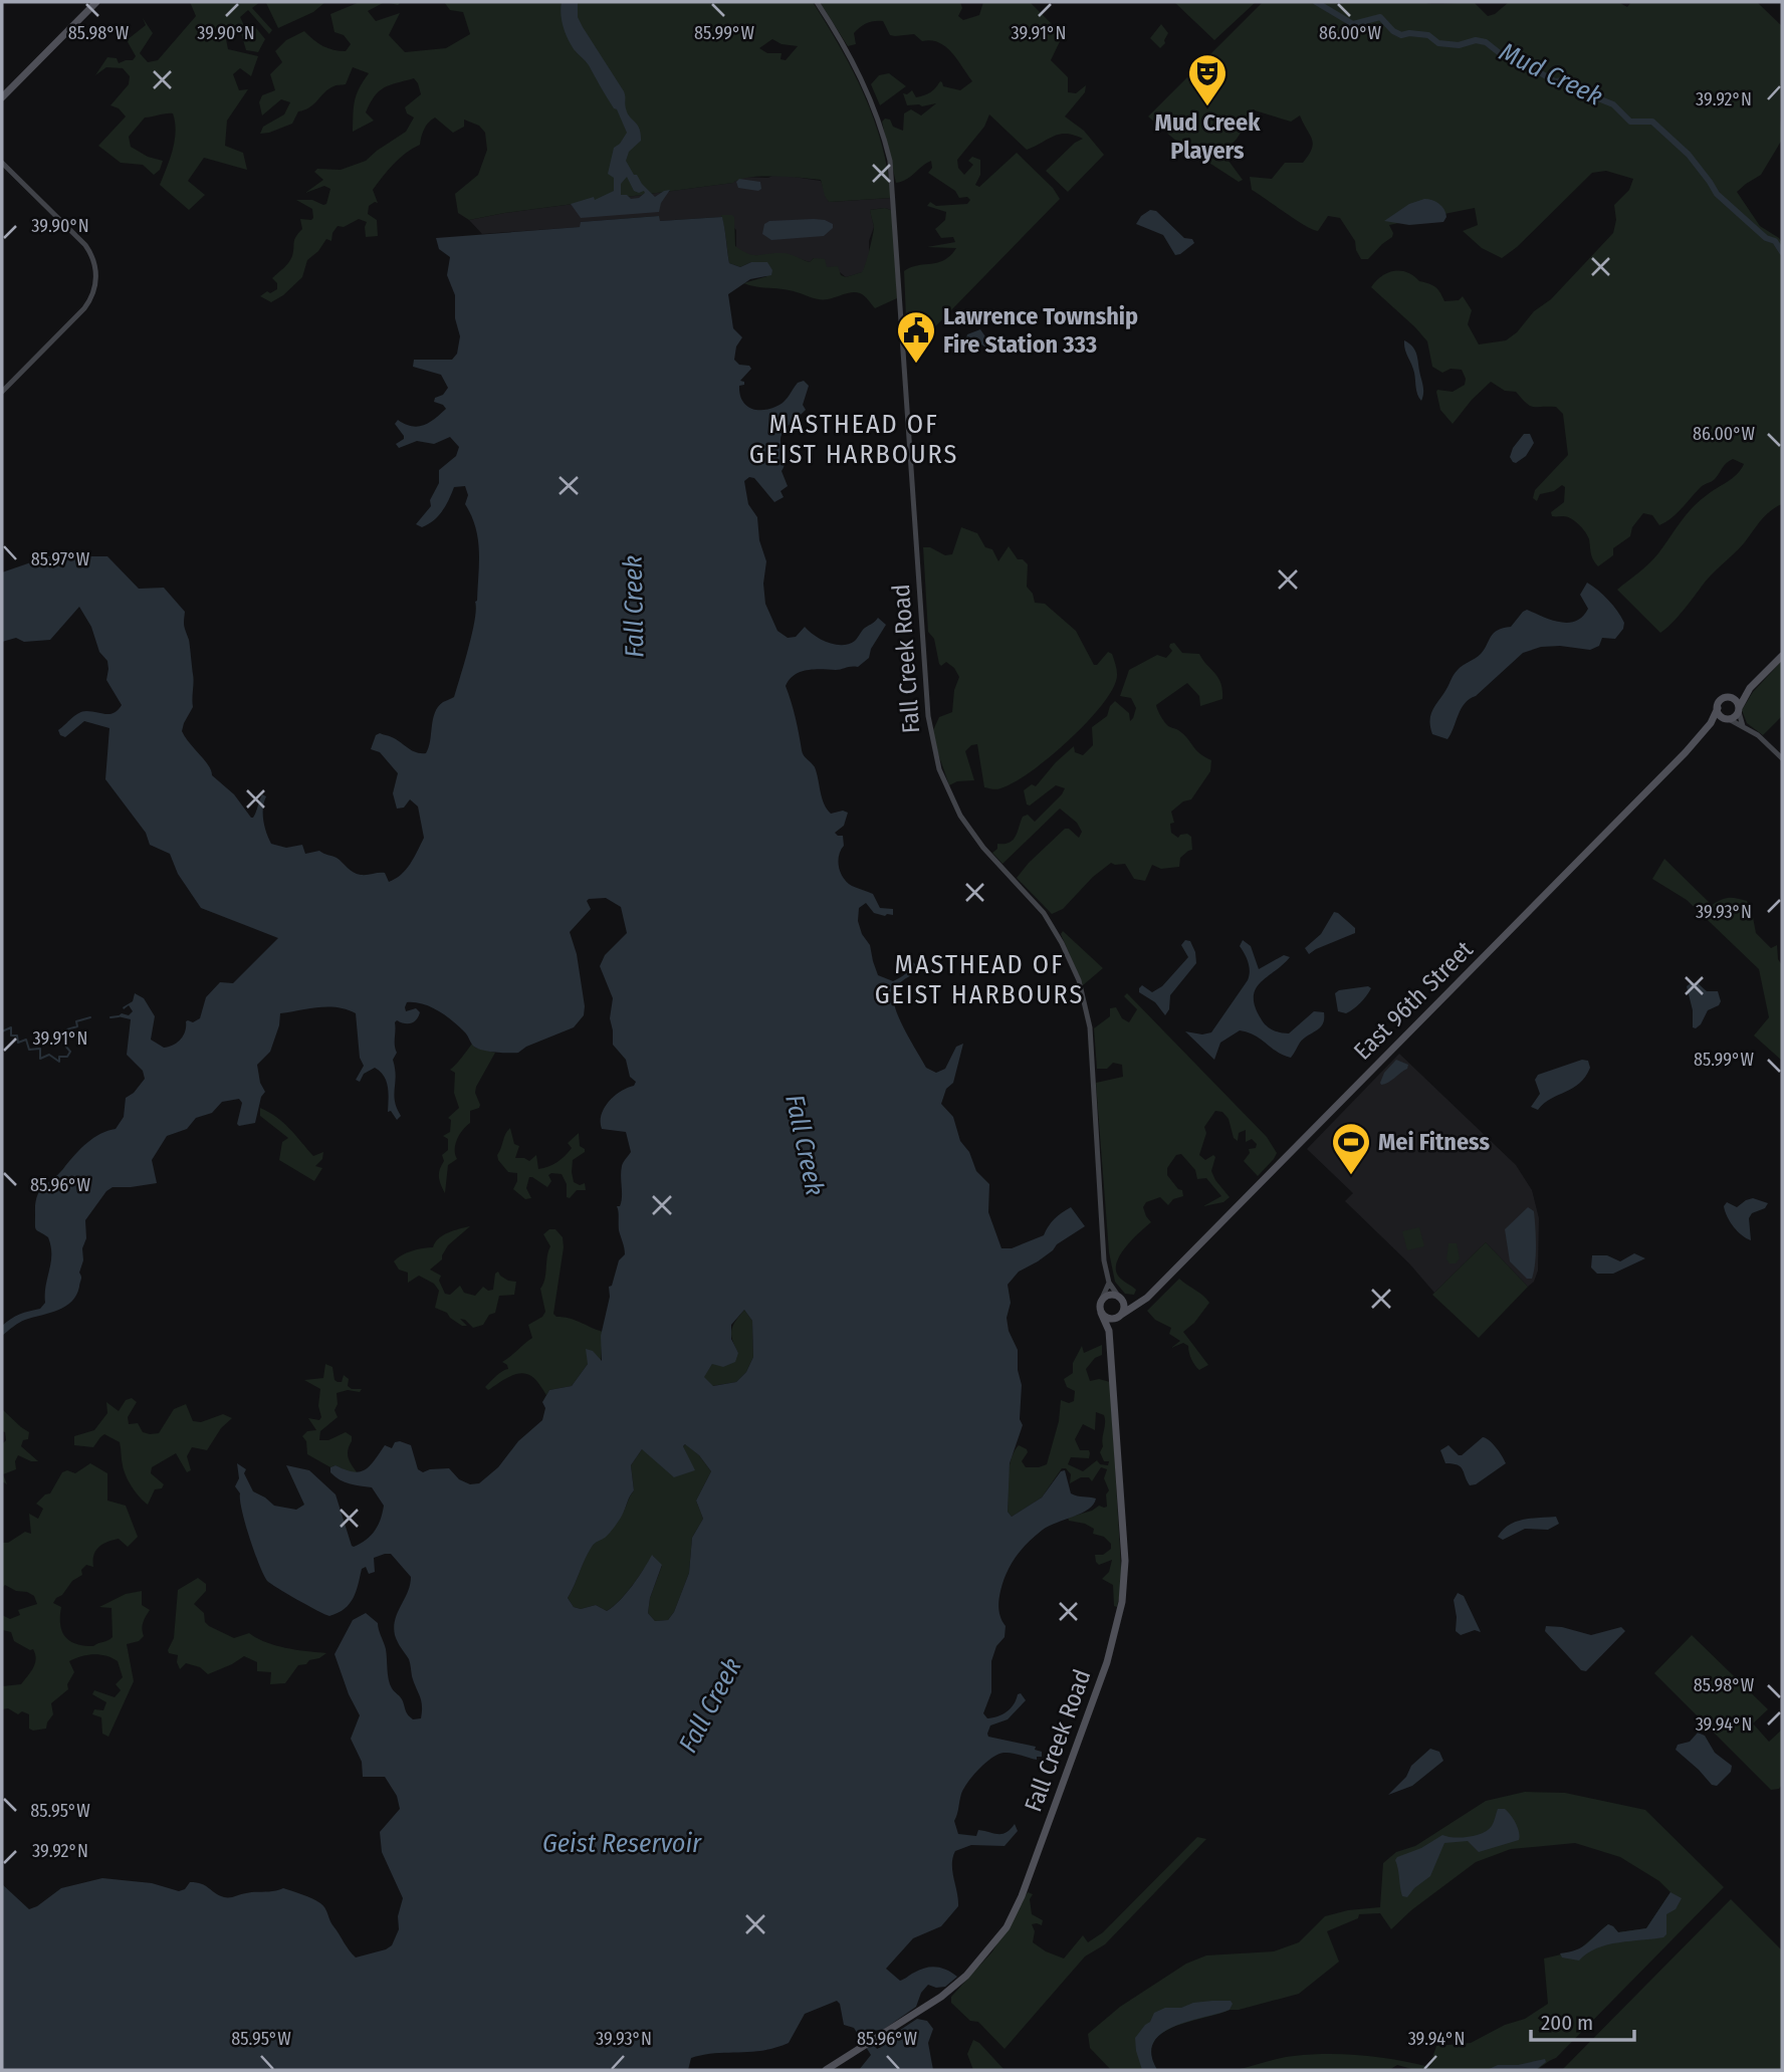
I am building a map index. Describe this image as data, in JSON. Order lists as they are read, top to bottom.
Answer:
{
  "streets": {
    "main road": ["Fall Creek Road", "East 96th Street"]
  },
  "crossings": [
    ["Fall Creek Road", "East 96th Street"]
  ],
  "districts": ["MASTHEAD OF GEIST HARBOURS", "MASTHEAD OF GEIST HARBOURS"],
  "water": ["Mud Creek", "Fall Creek", "Geist Reservoir"],
  "places": {
    "theatre": ["Mud Creek Players"],
    "public building": ["Lawrence Township Fire Station 333"],
    "sports": ["Mei Fitness"]
  },
  "scale_bar": "200 m",
  "coordinates": [
    "85.98°W",
    "39.90°N",
    "85.99°W",
    "39.91°N",
    "86.00°W",
    "39.92°N",
    "85.97°W",
    "39.93°N",
    "85.96°W",
    "39.94°N",
    "85.95°W"
  ]
}
